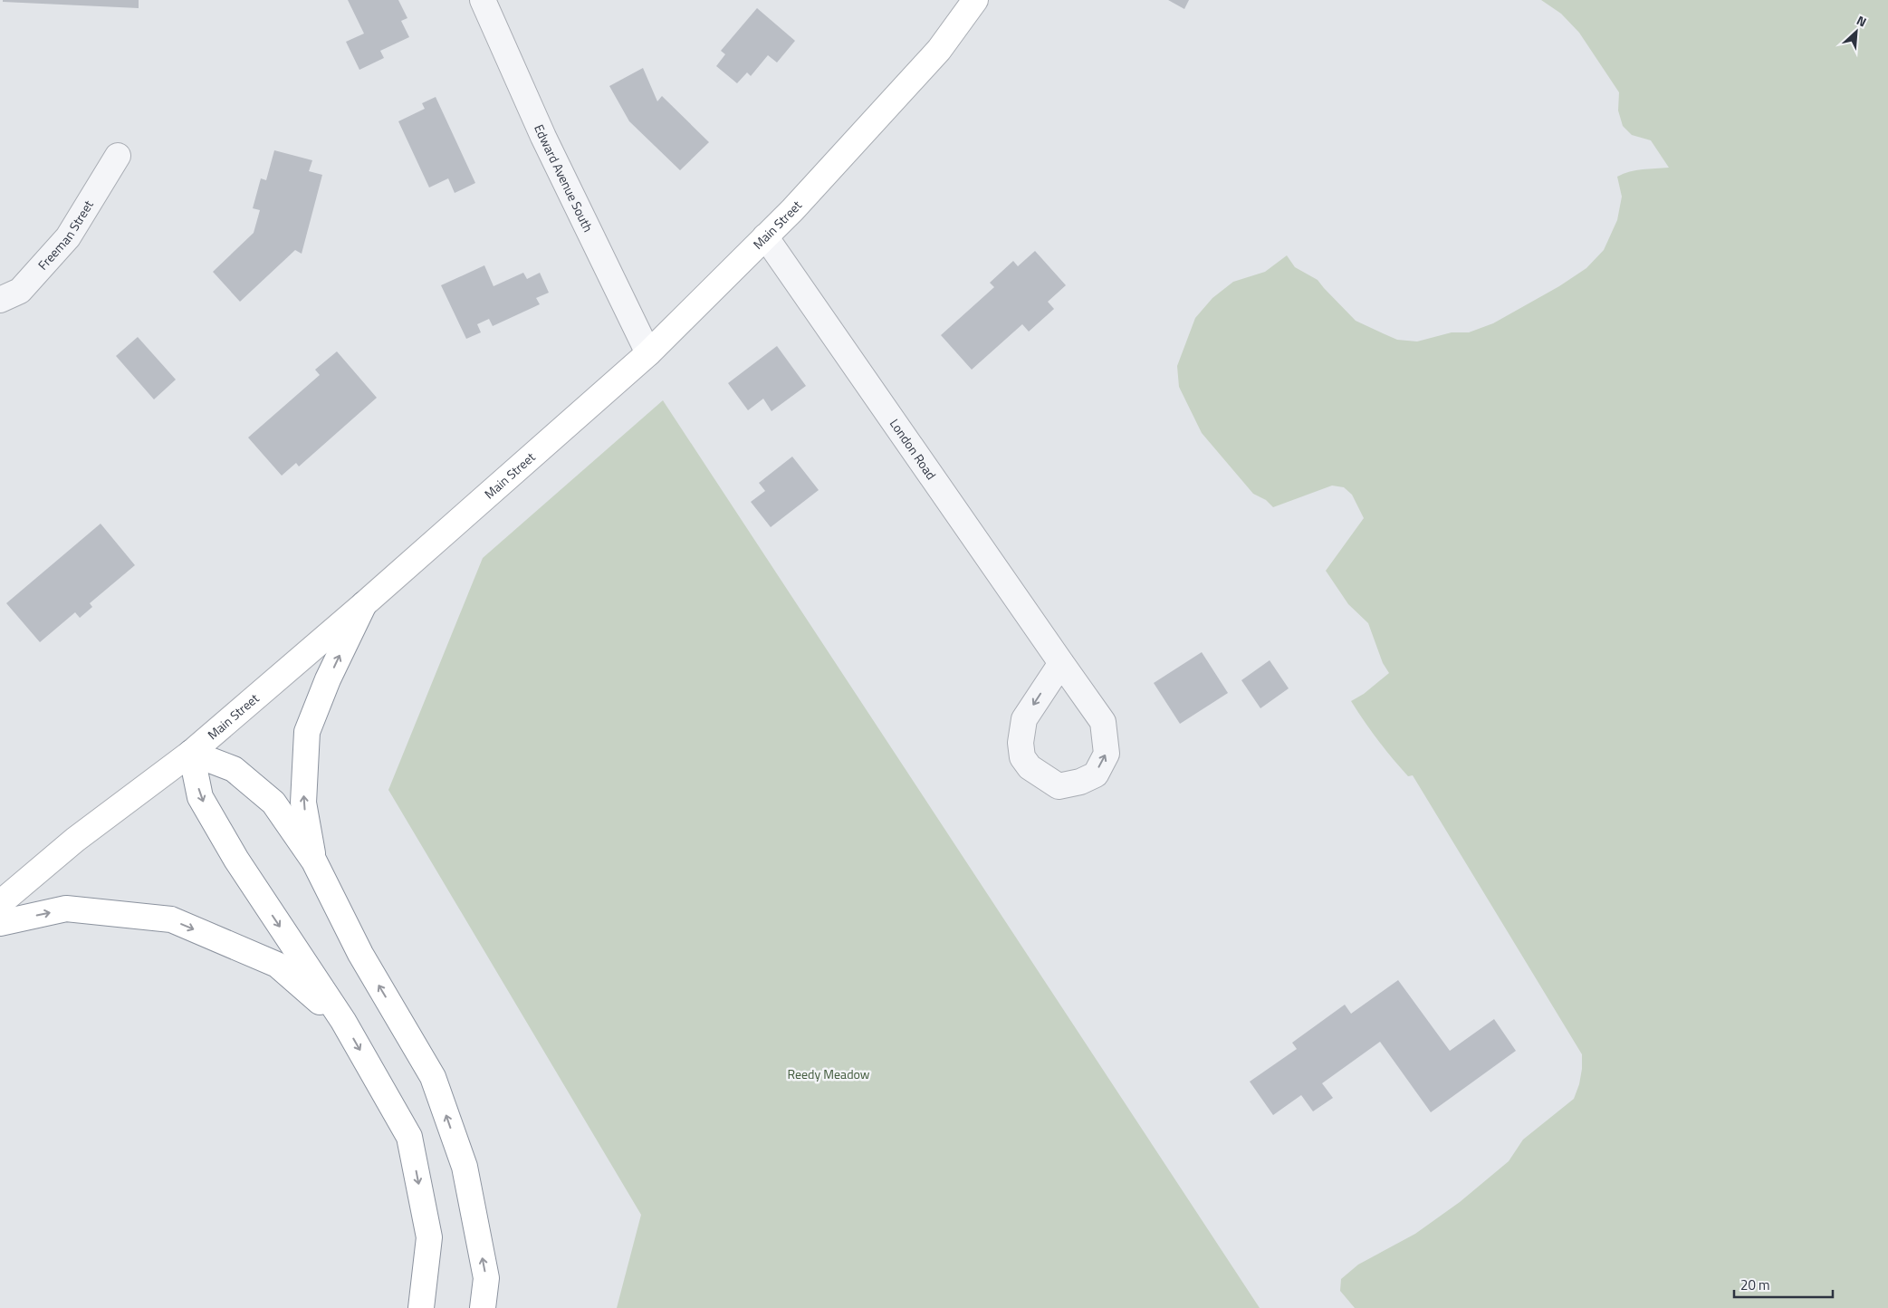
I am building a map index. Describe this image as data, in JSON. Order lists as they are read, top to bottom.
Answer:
{
  "streets": {
    "main road": ["Main Street"],
    "street": ["Edward Avenue South", "Freeman Street", "London Road"]
  },
  "crossings": [
    ["Edward Avenue South", "Main Street"],
    ["Main Street", "London Road"]
  ],
  "parks": ["Reedy Meadow"],
  "scale_bar": "20 m",
  "north": "top right"
}
